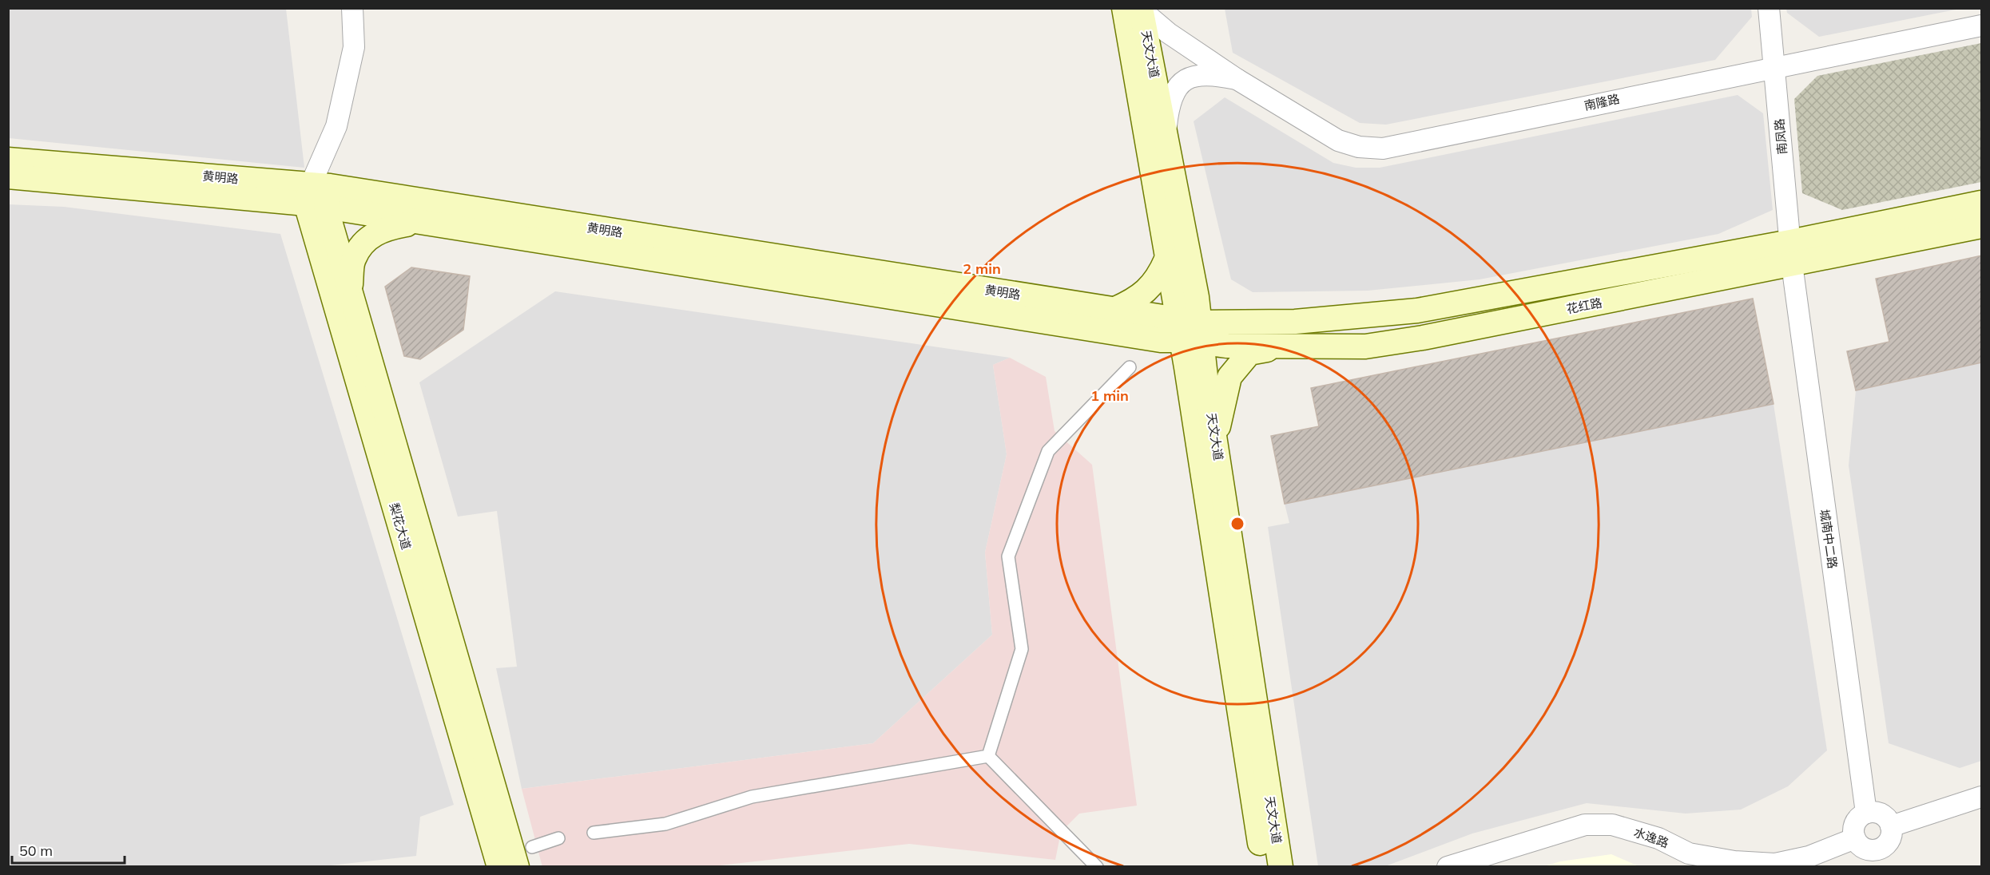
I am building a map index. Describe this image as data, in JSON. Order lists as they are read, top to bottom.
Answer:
{
  "streets": {
    "main road": [
      "天文大道",
      "黄明路",
      "花红路",
      "梨花大道"
    ],
    "street": [
      "南隆路",
      "南凤路",
      "城南中二路",
      "水逸路"
    ]
  },
  "crossings": [
    ["天文大道", "南隆路"],
    ["天文大道", "黄明路"],
    ["天文大道", "花红路"],
    ["南隆路", "南凤路"],
    ["南凤路", "花红路"],
    ["南凤路", "城南中二路"],
    ["黄明路", "花红路"],
    ["黄明路", "梨花大道"],
    ["花红路", "城南中二路"],
    ["城南中二路", "水逸路"]
  ],
  "scale_bar": "50 m",
  "rings": ["2 min", "1 min"]
}
